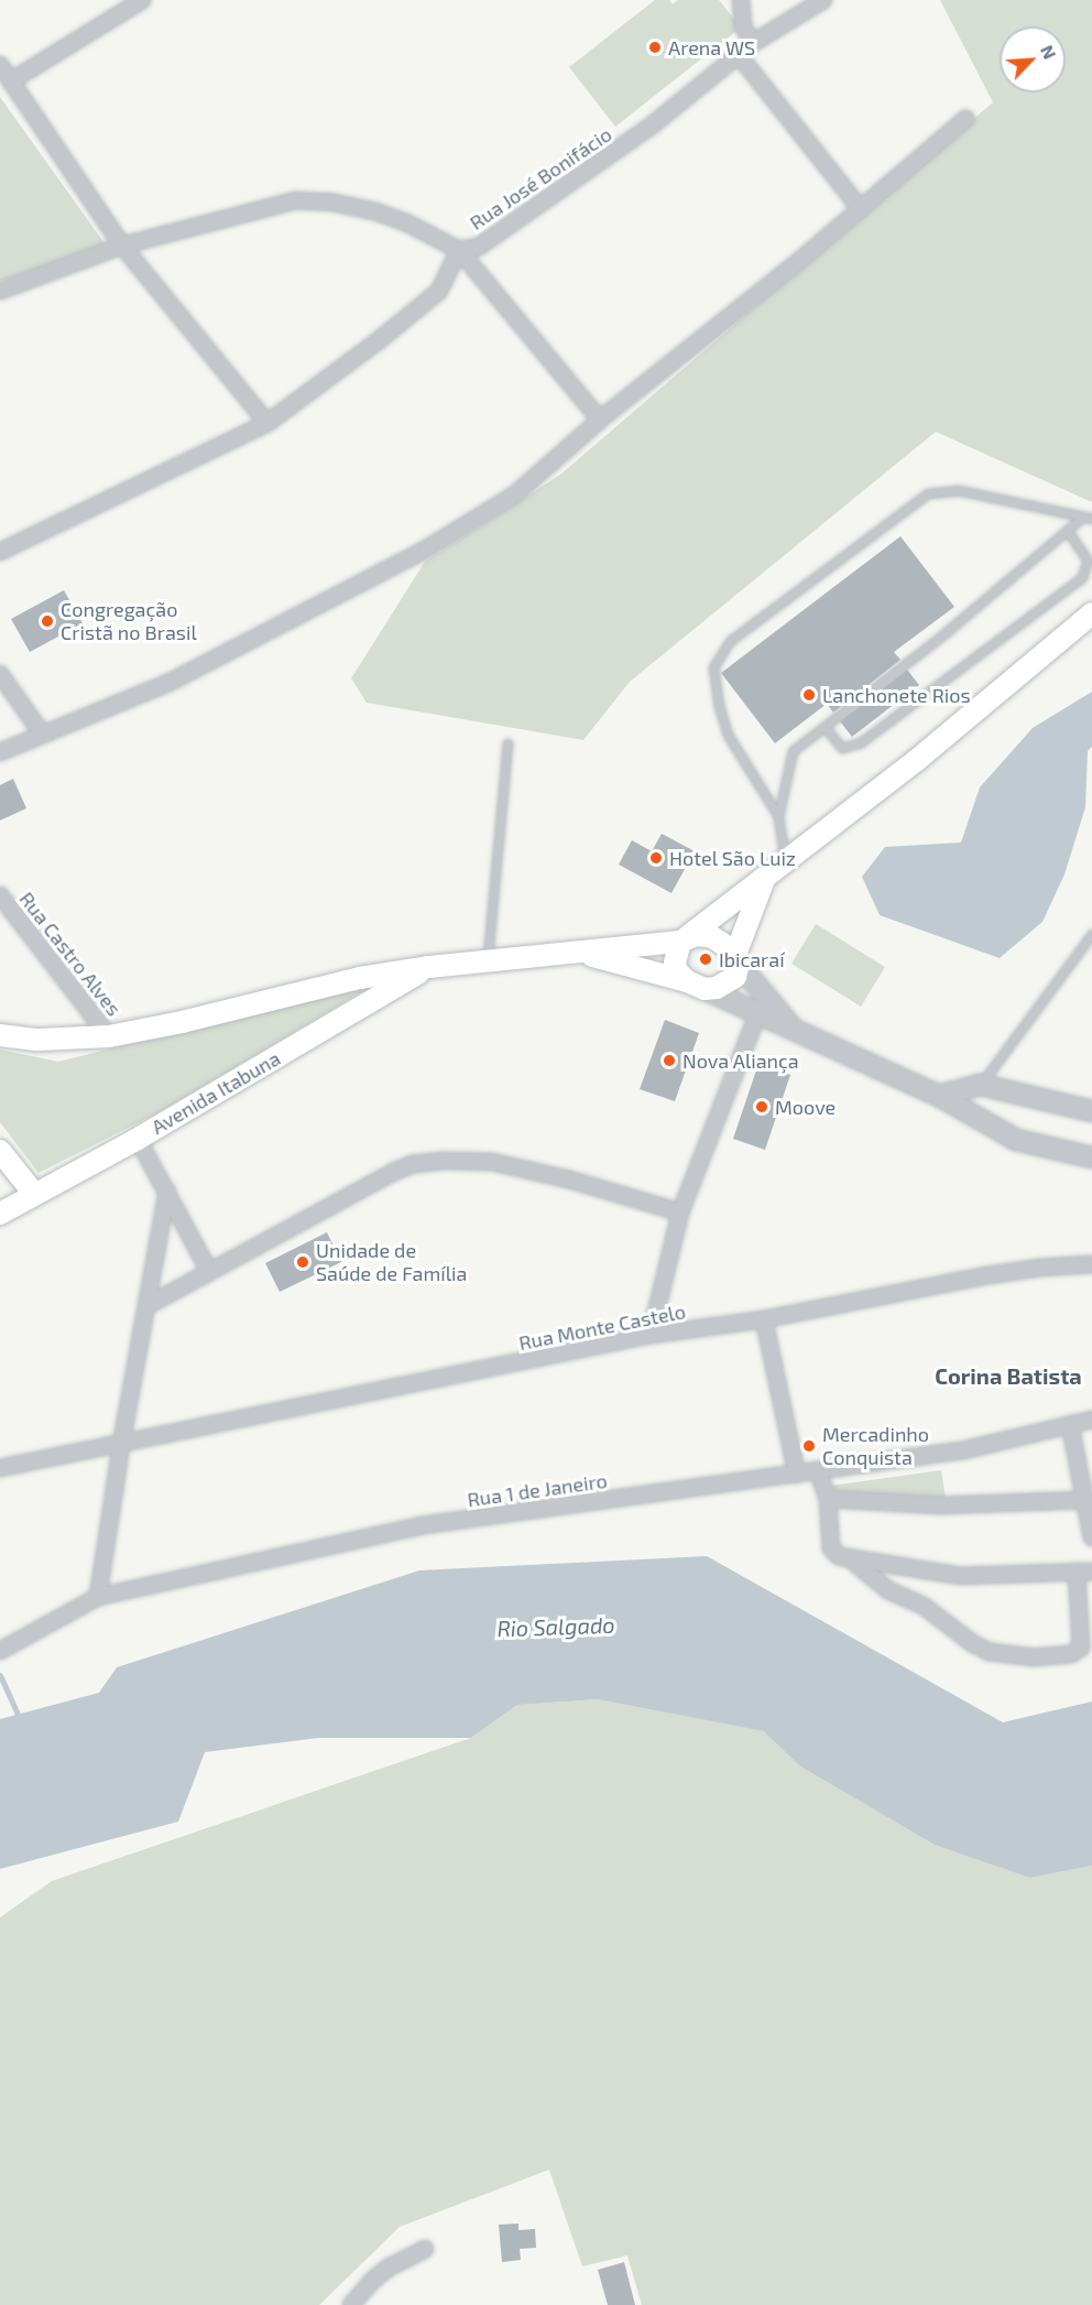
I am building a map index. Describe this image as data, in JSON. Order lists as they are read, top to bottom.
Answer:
{
  "streets": {
    "main road": ["Avenida Itabuna"],
    "street": [
      "Rua José Bonifácio",
      "Rua Castro Alves",
      "Rua Monte Castelo",
      "Rua 1 de Janeiro"
    ]
  },
  "districts": ["Corina Batista"],
  "water": ["Rio Salgado"],
  "places": [
    "Arena WS",
    "Congregação Cristã no Brasil",
    "Lanchonete Rios",
    "Hotel São Luiz",
    "Ibicaraí",
    "Nova Aliança",
    "Moove",
    "Unidade de Saúde de Família",
    "Mercadinho Conquista"
  ],
  "north": "top right"
}
